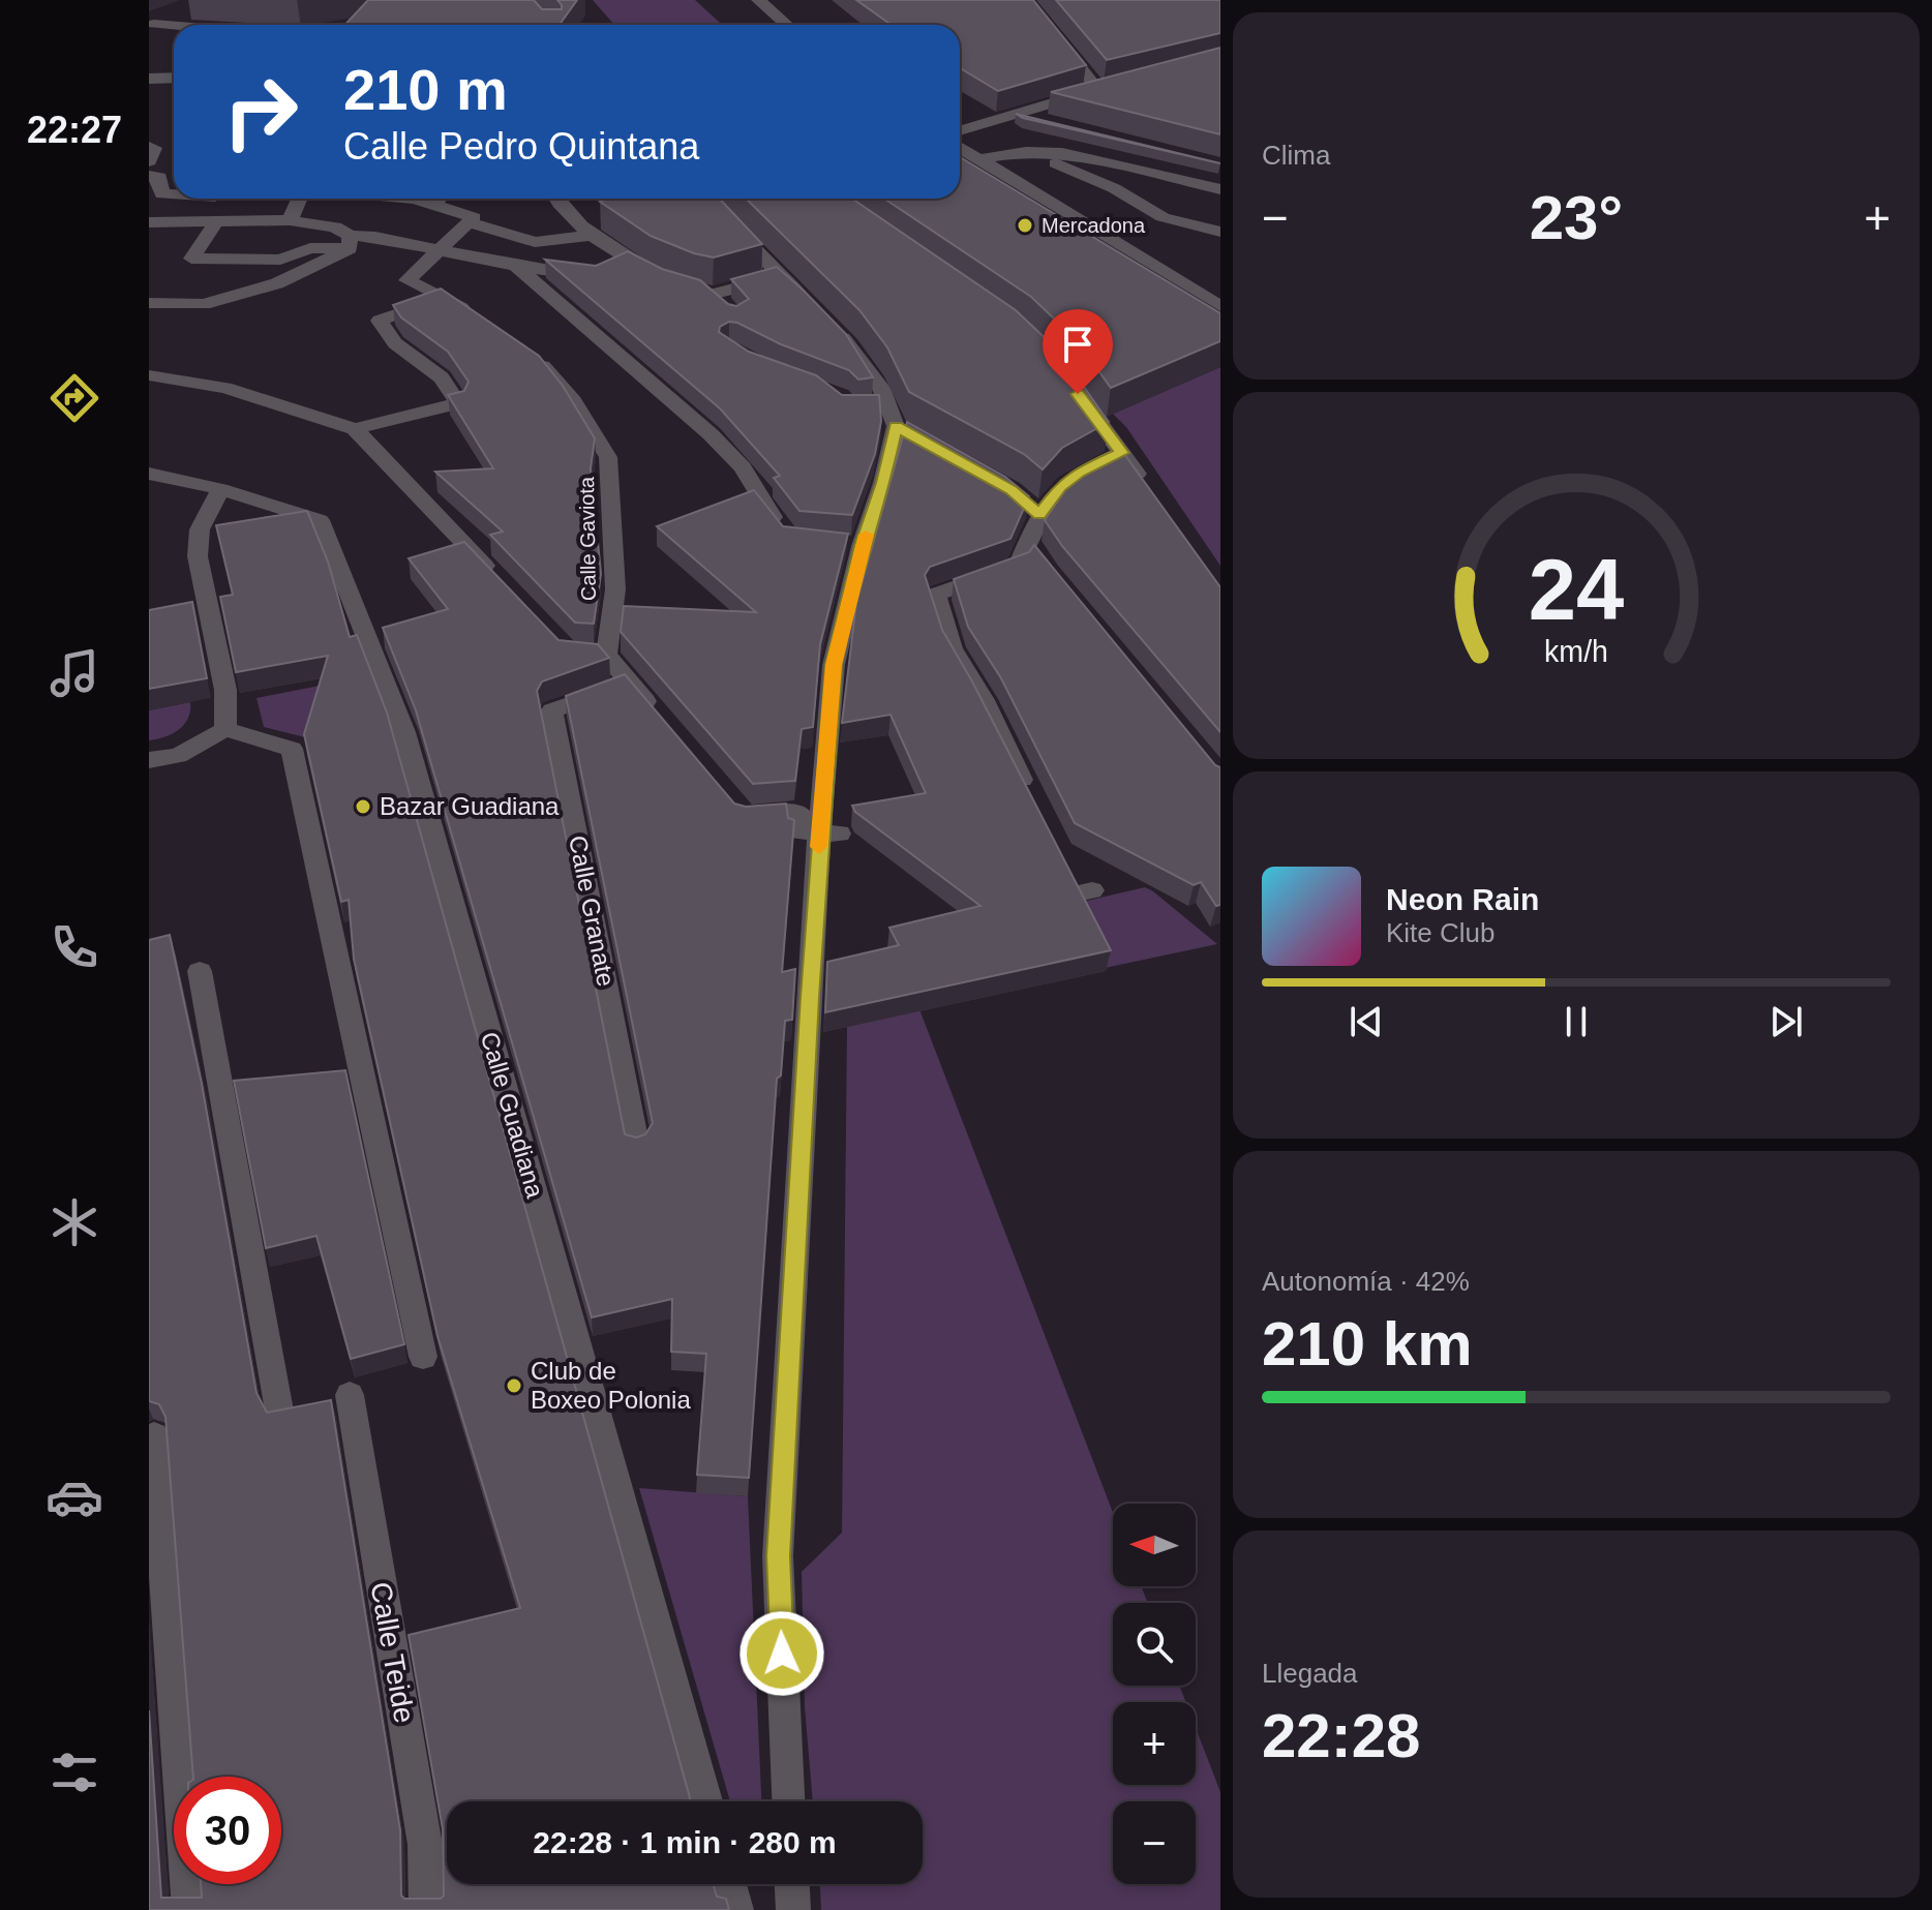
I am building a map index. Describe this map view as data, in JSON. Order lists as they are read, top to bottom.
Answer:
{
  "streets": {
    "street": [
      "Calle Gaviota",
      "Calle Granate",
      "Calle Guadiana",
      "Calle Teide"
    ]
  },
  "places": ["Mercadona", "Bazar Guadiana", "Club de Boxeo Polonia"],
  "north": "left",
  "page": {
    "tabs": "22:27",
    "tile": [
      "Clima",
      ["Autonomía · 42%", "210 km"],
      ["Llegada", "22:28"]
    ],
    "turn": ["210 m", "Calle Pedro Quintana"],
    "heat": ["−", "23°", "+"],
    "song": ["Neon Rain", "Kite Club"],
    "map_buttons": ["+", "−"],
    "limit": "30",
    "trip": "22:28 · 1 min · 280 m",
    "gauge": ["24", "km/h"]
  }
}
